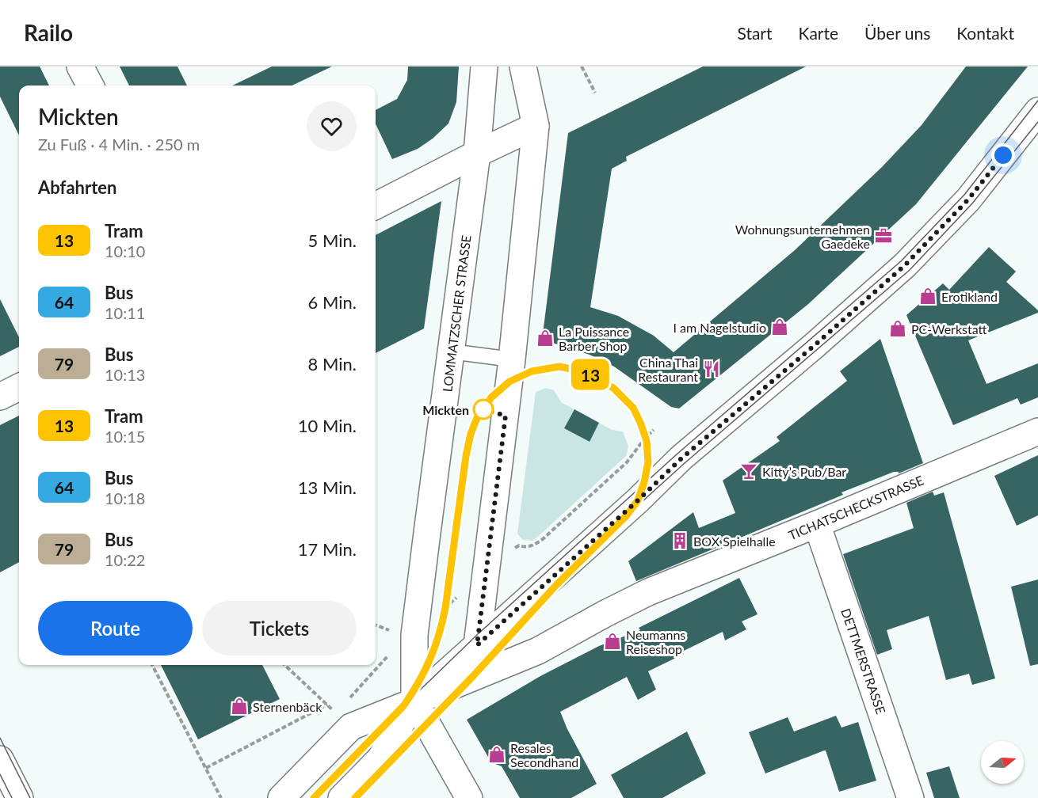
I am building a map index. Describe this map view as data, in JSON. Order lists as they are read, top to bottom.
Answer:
{
  "streets": {
    "main road": ["LOMMATZSCHER STRASSE", "TICHATSCHECKSTRASSE", "DETTMERSTRASSE"]
  },
  "crossings": [
    ["LOMMATZSCHER STRASSE", "TICHATSCHECKSTRASSE"],
    ["TICHATSCHECKSTRASSE", "DETTMERSTRASSE"]
  ],
  "places": {
    "office": ["Wohnungsunternehmen Gaedeke"],
    "shop": [
      "Erotikland",
      "I am Nagelstudio",
      "PC-Werkstatt",
      "La Puissance Barber Shop",
      "Neumanns Reiseshop",
      "Sternenbäck",
      "Resales Secondhand"
    ],
    "restaurant": ["China Thai Restaurant"],
    "other": ["Mickten"],
    "bar": ["Kitty’s Pub/Bar"],
    "building": ["BOX Spielhalle"]
  },
  "lines": ["tram line 13"],
  "north": "right",
  "page": {
    "header": "Railo",
    "nav": [
      "Start",
      "Karte",
      "Über uns",
      "Kontakt"
    ],
    "on_map": "13",
    "heading": [
      ["Mickten", "Zu Fuß · 4 Min. · 250 m"],
      "Abfahrten"
    ],
    "list": [
      {
        "mark": "13",
        "name": "Tram",
        "note": "10:10",
        "value": "5 Min."
      },
      {
        "mark": "64",
        "name": "Bus",
        "note": "10:11",
        "value": "6 Min."
      },
      {
        "mark": "79",
        "name": "Bus",
        "note": "10:13",
        "value": "8 Min."
      },
      {
        "mark": "13",
        "name": "Tram",
        "note": "10:15",
        "value": "10 Min."
      },
      {
        "mark": "64",
        "name": "Bus",
        "note": "10:18",
        "value": "13 Min."
      },
      {
        "mark": "79",
        "name": "Bus",
        "note": "10:22",
        "value": "17 Min."
      }
    ],
    "buttons": ["Route", "Tickets"]
  }
}
